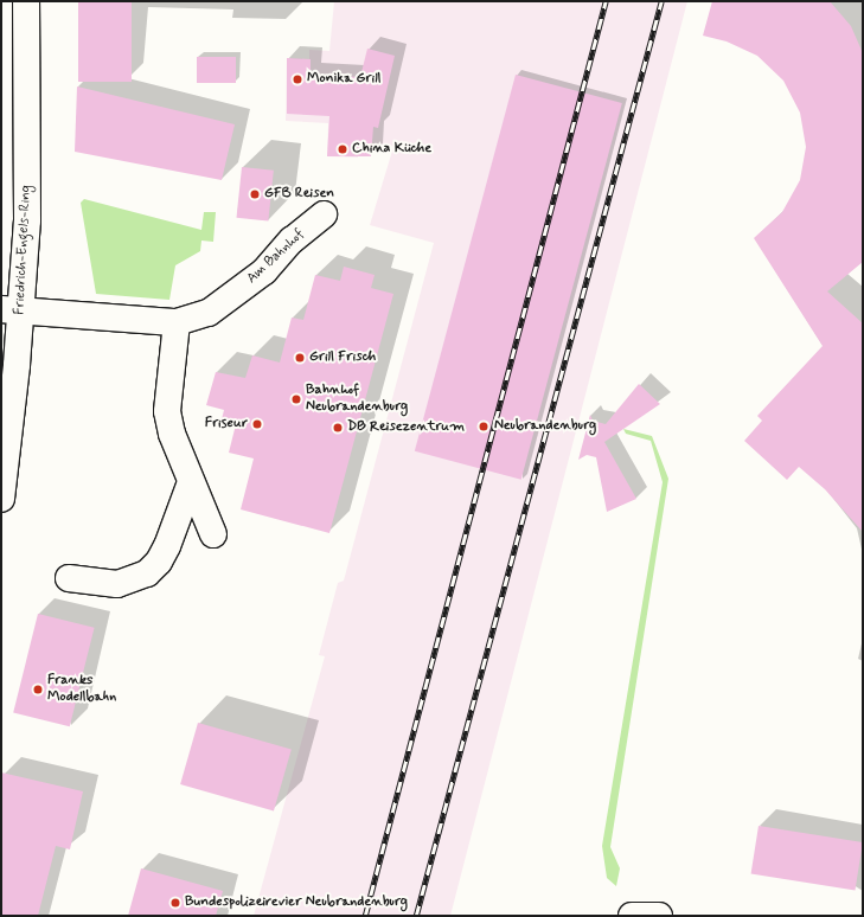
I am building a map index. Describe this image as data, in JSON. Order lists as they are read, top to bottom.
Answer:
{
  "streets": {
    "street": ["Friedrich-Engels-Ring", "Am Bahnhof"]
  },
  "crossings": [
    ["Friedrich-Engels-Ring", "Am Bahnhof"]
  ],
  "places": [
    "Monika Grill",
    "China Küche",
    "GFB Reisen",
    "Grill Frisch",
    "Bahnhof Neubrandenburg",
    "Friseur",
    "Neubrandenburg",
    "DB Reisezentrum",
    "Franks Modellbahn",
    "Bundespolizeirevier Neubrandenburg"
  ]
}
